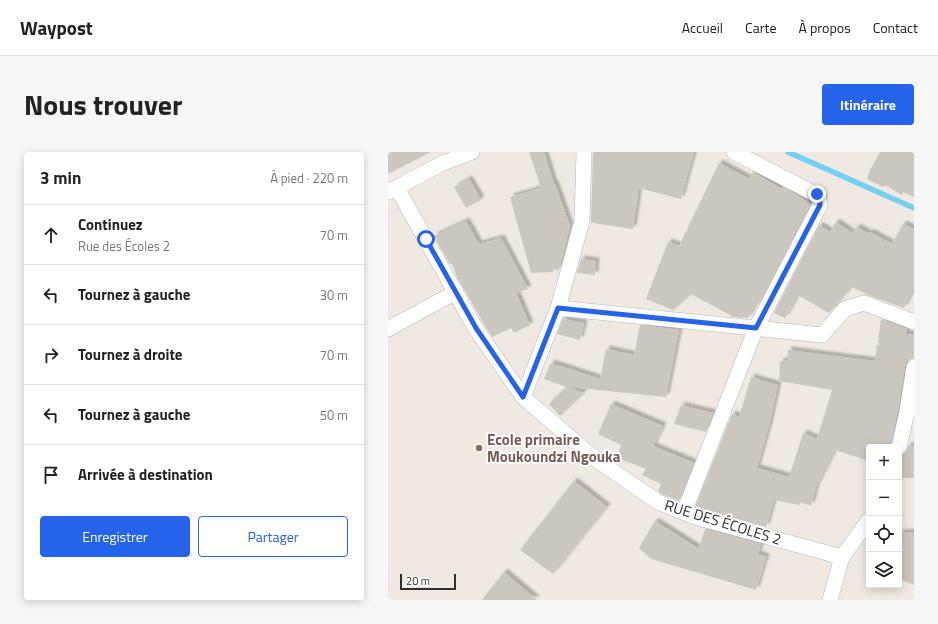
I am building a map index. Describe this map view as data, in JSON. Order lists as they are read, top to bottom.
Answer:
{
  "streets": {
    "street": ["RUE DES ÉCOLES 2"]
  },
  "places": ["Ecole primaire Moukoundzi Ngouka"],
  "scale_bar": "20 m",
  "page": {
    "header": "Waypost",
    "nav": [
      "Accueil",
      "Carte",
      "À propos",
      "Contact"
    ],
    "title": "Nous trouver",
    "buttons": [
      "Itinéraire",
      ["Enregistrer", "Partager"]
    ],
    "heading": ["3 min", "À pied · 220 m"],
    "list": [
      ["Continuez", "Rue des Écoles 2", "70 m"],
      ["Tournez à gauche", "30 m"],
      ["Tournez à droite", "70 m"],
      ["Tournez à gauche", "50 m"],
      "Arrivée à destination"
    ],
    "map_buttons": ["+", "−"],
    "scale": "20 m"
  }
}
